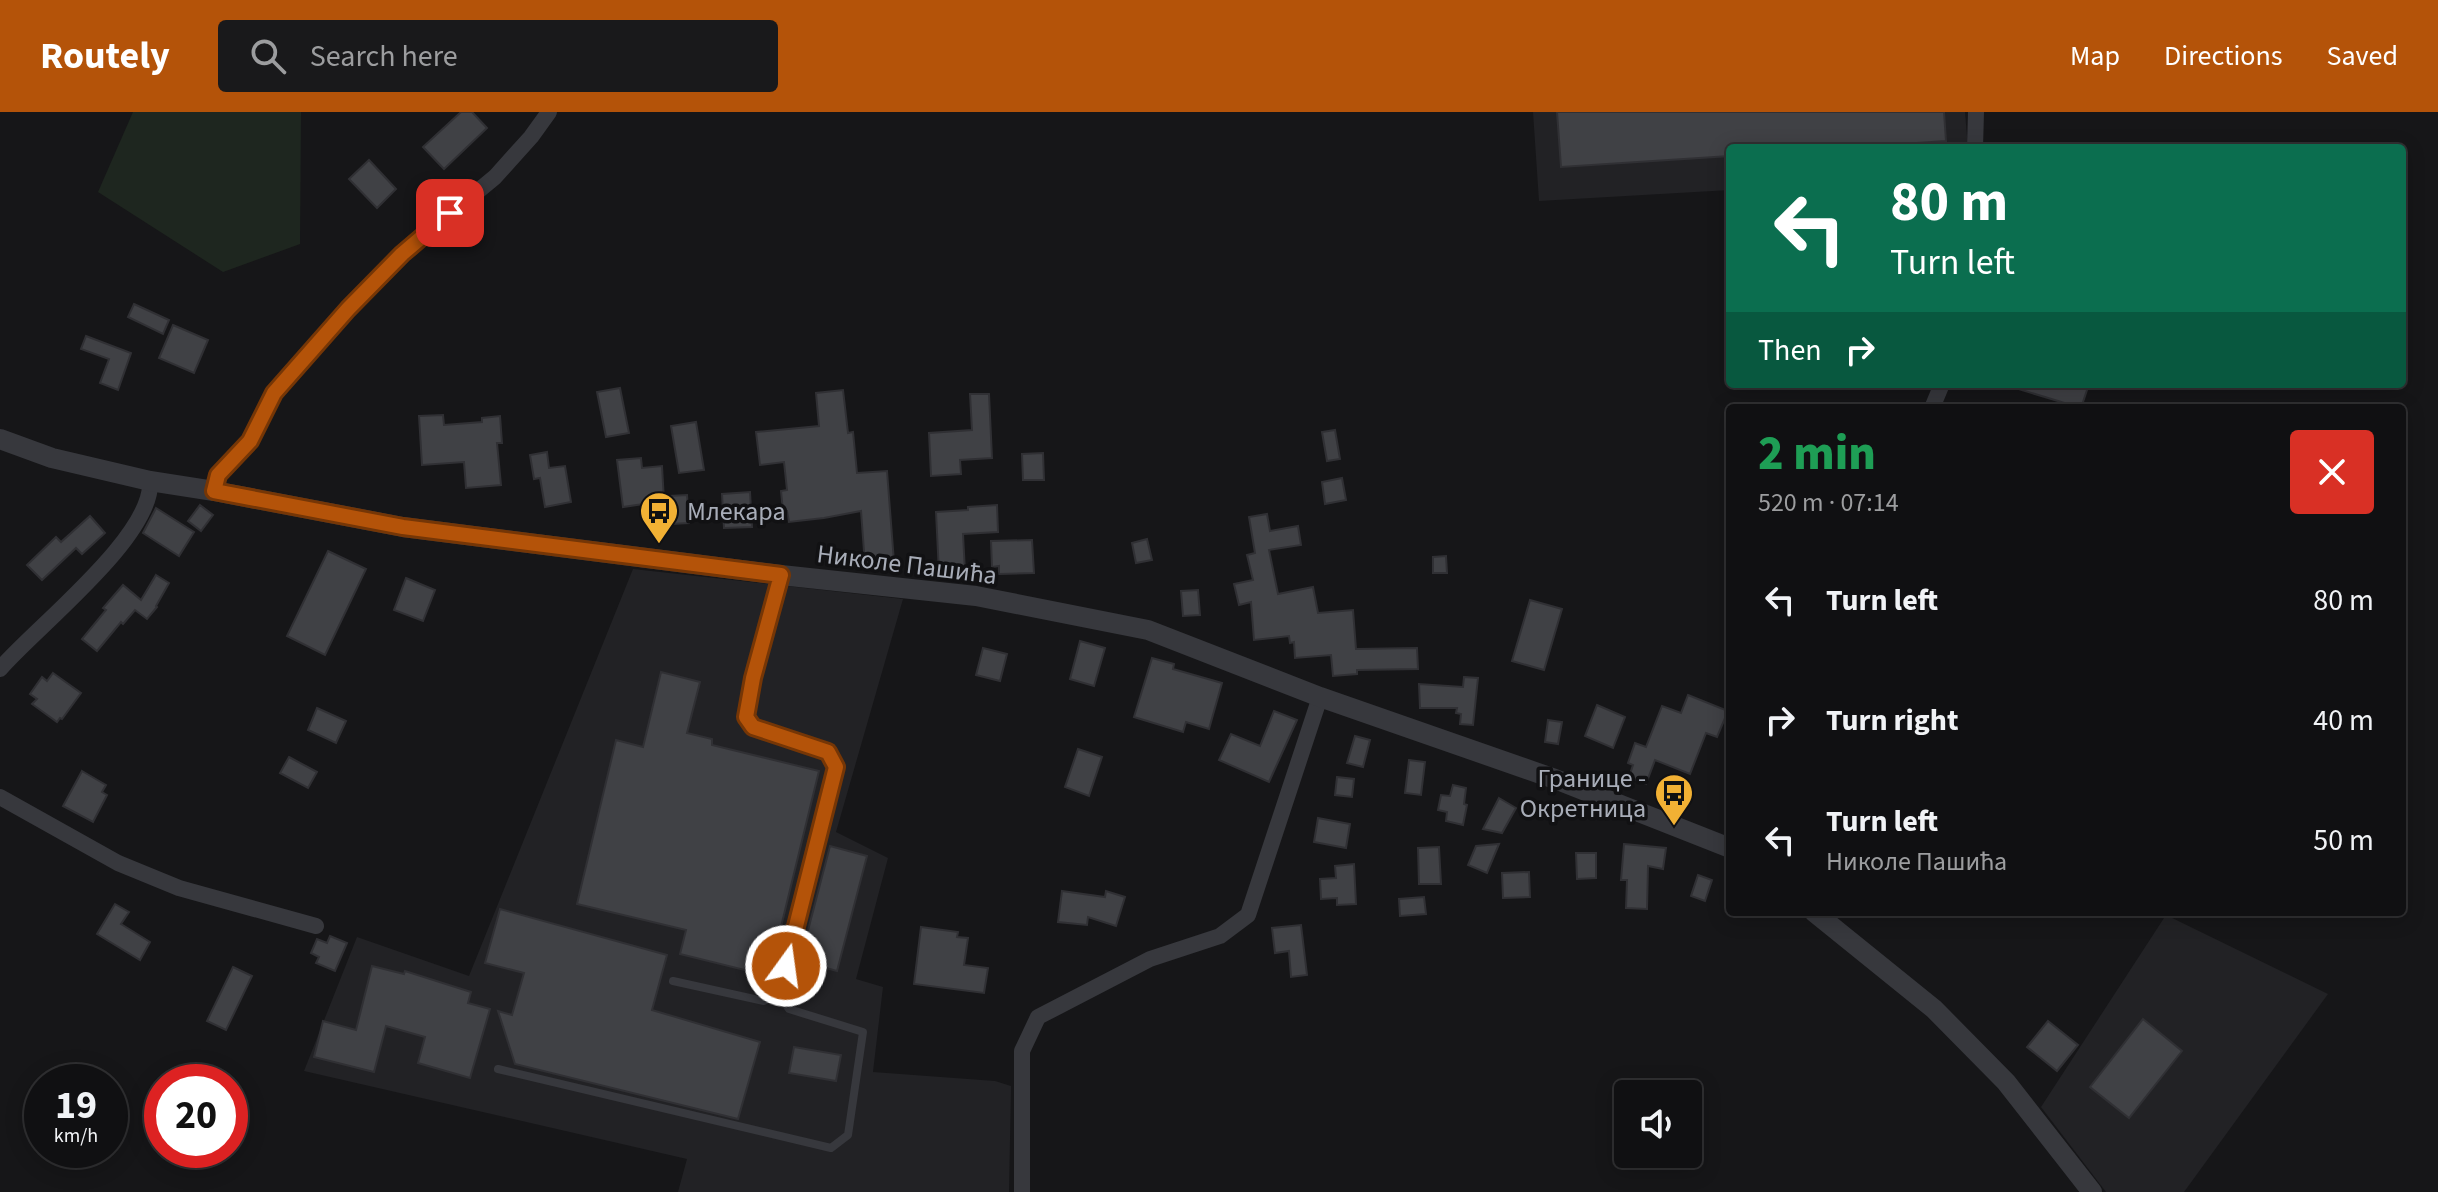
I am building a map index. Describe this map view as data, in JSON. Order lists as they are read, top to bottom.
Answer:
{
  "streets": {
    "street": ["Николе Пашића"]
  },
  "places": {
    "bus stop": ["Млекара", "Границе - Окретница"]
  },
  "page": {
    "header": "Routely",
    "search": "Search here",
    "nav": ["Map", "Directions", "Saved"],
    "turn": ["80 m", "Turn left"],
    "then": "Then",
    "heading": ["2 min", "520 m · 07:14"],
    "list": [
      {
        "name": "Turn left",
        "value": "80 m"
      },
      {
        "name": "Turn right",
        "value": "40 m"
      },
      {
        "name": "Turn left",
        "note": "Николе Пашића",
        "value": "50 m"
      }
    ],
    "speed": "19 km/h",
    "limit": "20"
  }
}
